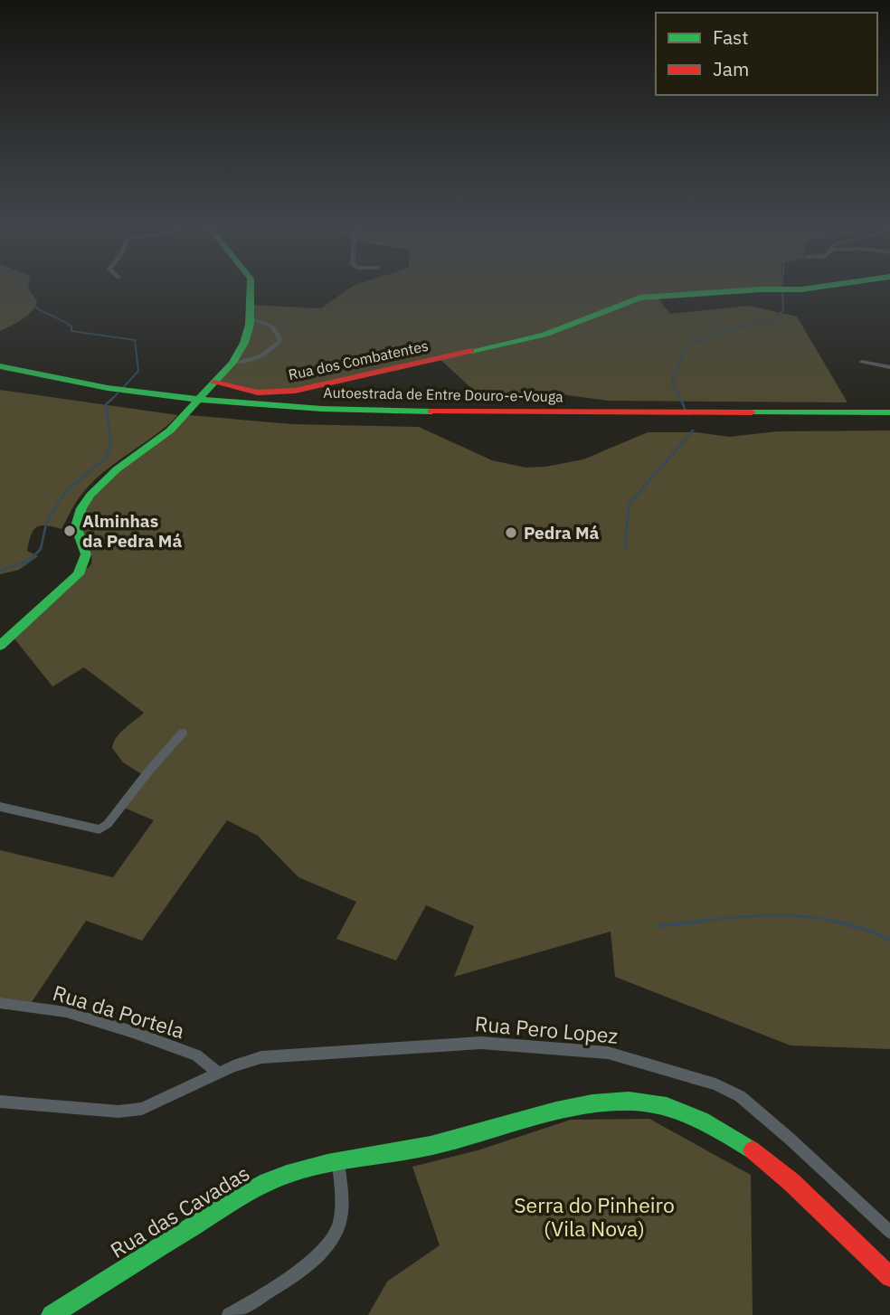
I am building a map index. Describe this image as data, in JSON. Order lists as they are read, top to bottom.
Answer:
{
  "streets": {
    "main road": ["Rua dos Combatentes", "Autoestrada de Entre Douro-e-Vouga", "Rua das Cavadas"],
    "street": ["Rua da Portela", "Rua Pero Lopez"]
  },
  "crossings": [
    ["Rua da Portela", "Rua Pero Lopez"]
  ],
  "parks": ["Serra do Pinheiro (Vila Nova)"],
  "places": ["Alminhas da Pedra Má", "Pedra Má"],
  "legend": ["Fast", "Jam"]
}
